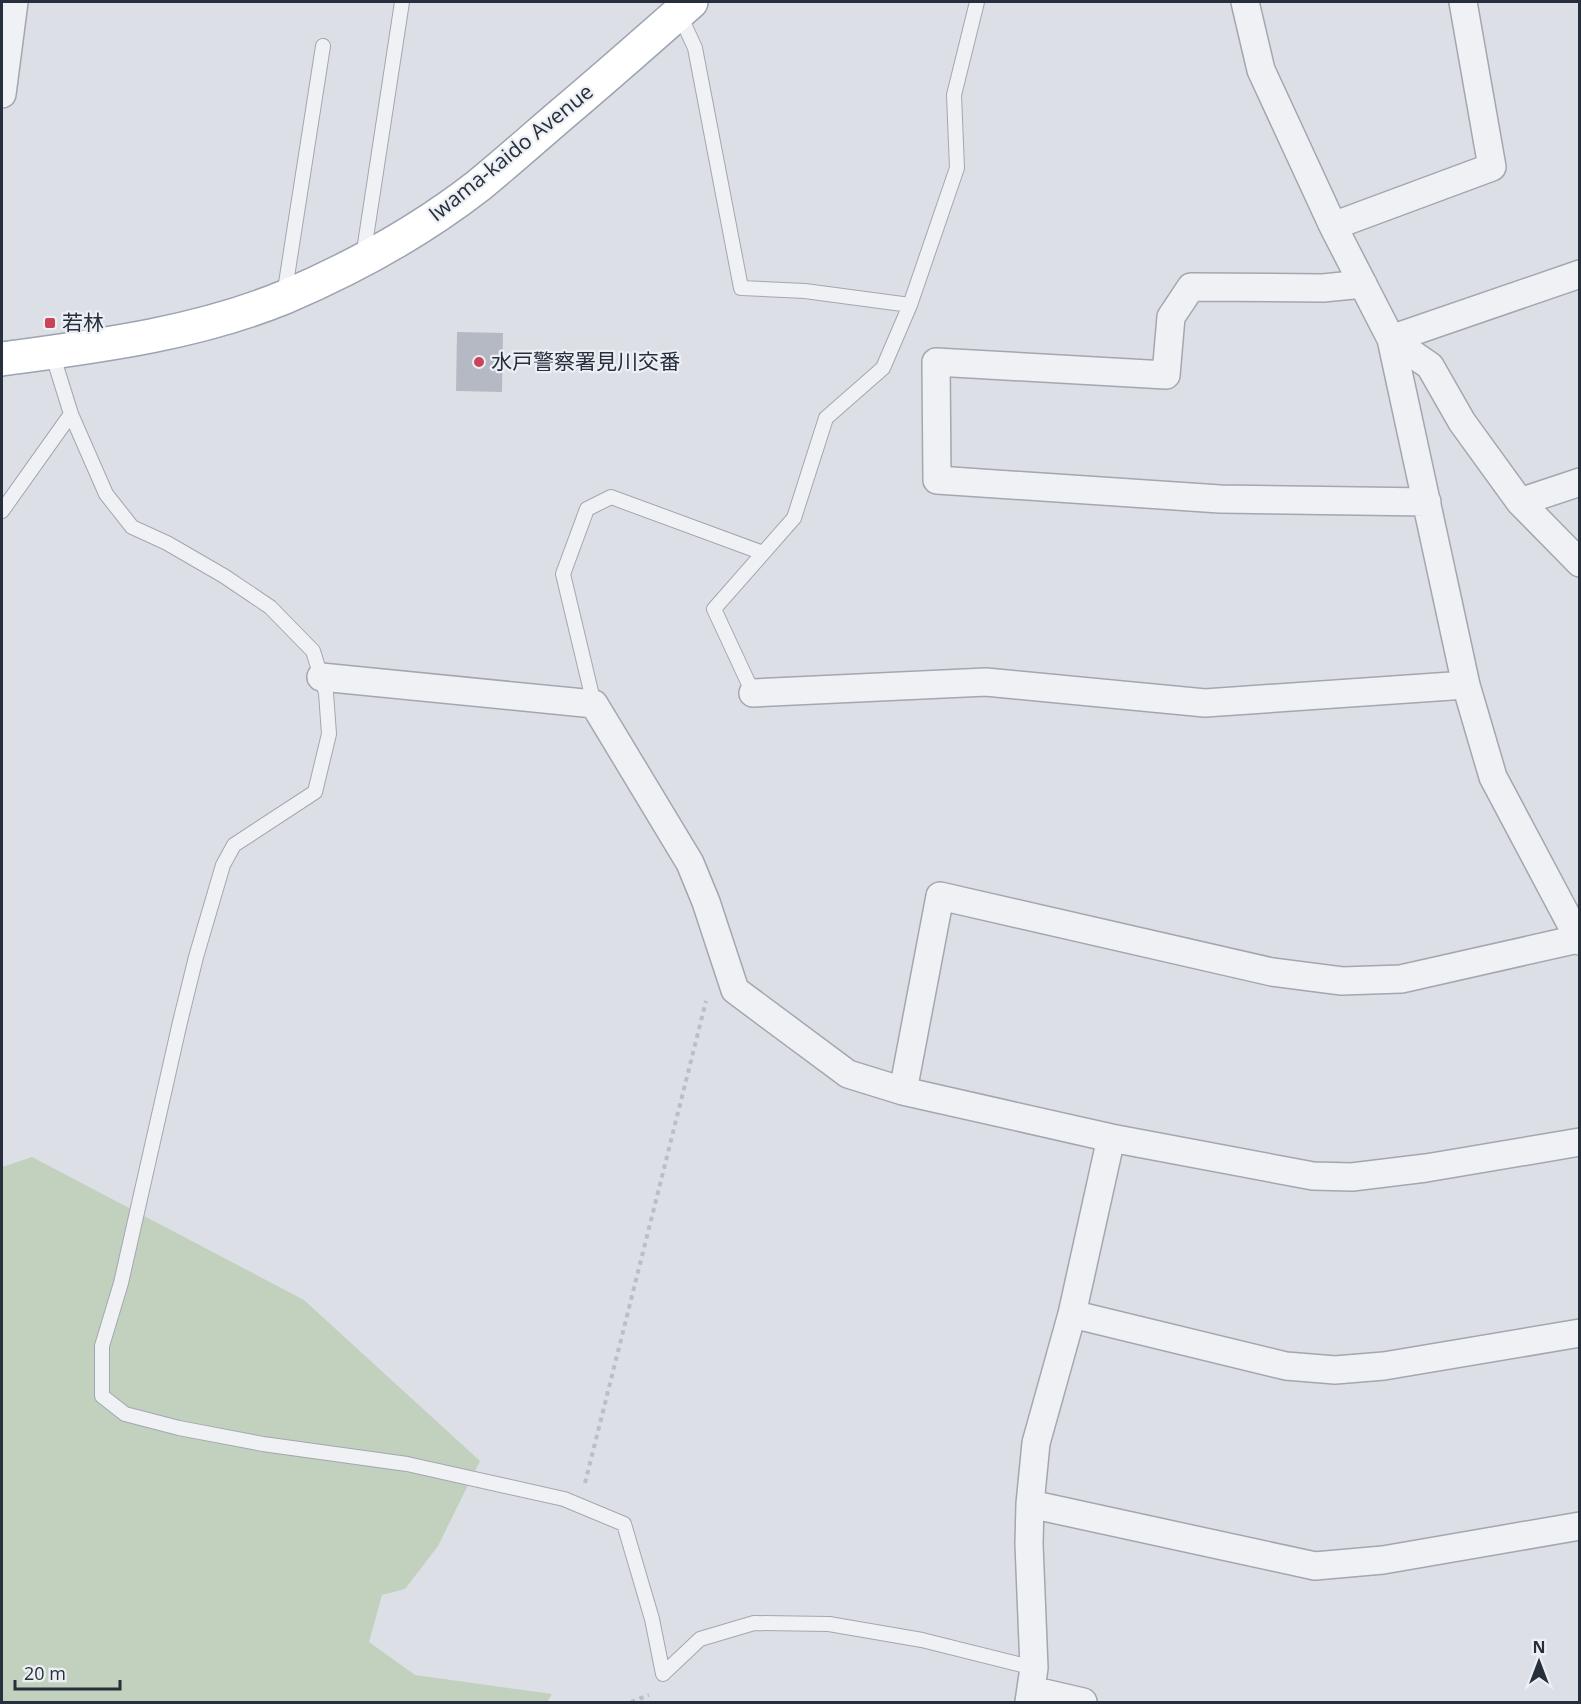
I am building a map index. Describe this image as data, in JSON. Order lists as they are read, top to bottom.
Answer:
{
  "streets": {
    "main road": ["Iwama-kaido Avenue"]
  },
  "places": {
    "transit": ["若林"],
    "other": ["水戸警察署見川交番"]
  },
  "scale_bar": "20 m",
  "north": "top"
}
